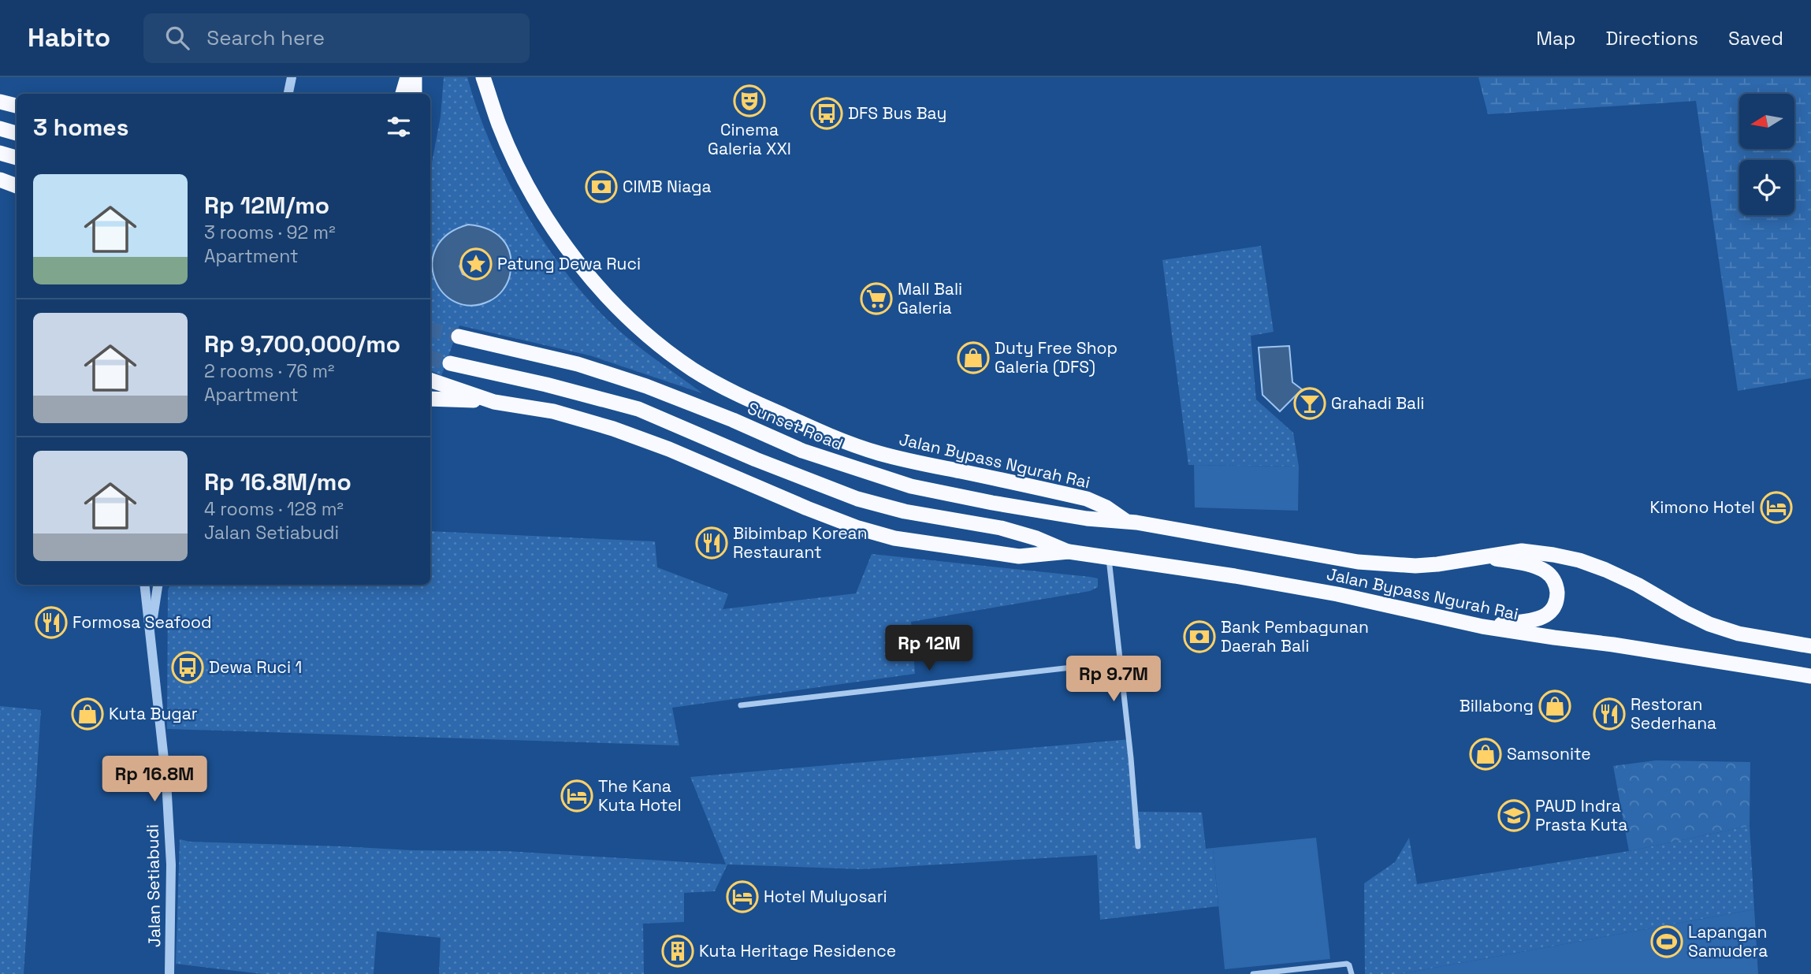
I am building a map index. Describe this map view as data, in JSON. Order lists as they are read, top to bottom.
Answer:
{
  "streets": {
    "highway": ["Sunset Road", "Jalan Bypass Ngurah Rai"],
    "street": ["Jalan Setiabudi"]
  },
  "crossings": [
    ["Sunset Road", "Jalan Bypass Ngurah Rai"]
  ],
  "places": {
    "theatre": ["Cinema Galeria XXI"],
    "bus stop": ["DFS Bus Bay", "Dewa Ruci 1"],
    "bank": ["CIMB Niaga", "Bank Pembagunan Daerah Bali"],
    "place": ["Patung Dewa Ruci"],
    "supermarket": ["Mall Bali Galeria"],
    "shop": [
      "Duty Free Shop Galeria (DFS)",
      "Billabong",
      "Kuta Bugar",
      "Samsonite"
    ],
    "bar": ["Grahadi Bali"],
    "hotel": ["Kimono Hotel", "The Kana Kuta Hotel", "Hotel Mulyosari"],
    "restaurant": ["Bibimbap Korean Restaurant", "Formosa Seafood", "Restoran Sederhana"],
    "school or university": ["PAUD Indra Prasta Kuta"],
    "sports": ["Lapangan Samudera"],
    "building": ["Kuta Heritage Residence"]
  },
  "north": "left",
  "page": {
    "header": "Habito",
    "search": "Search here",
    "nav": ["Map", "Directions", "Saved"],
    "heading": "3 homes",
    "list": [
      {
        "name": "Rp 12M/mo",
        "note": "3 rooms · 92 m² · Apartment"
      },
      {
        "name": "Rp 9,700,000/mo",
        "note": "2 rooms · 76 m² · Apartment"
      },
      {
        "name": "Rp 16.8M/mo",
        "note": "4 rooms · 128 m² · Jalan Setiabudi"
      }
    ],
    "price": ["Rp 12M", "Rp 9.7M", "Rp 16.8M"]
  }
}
